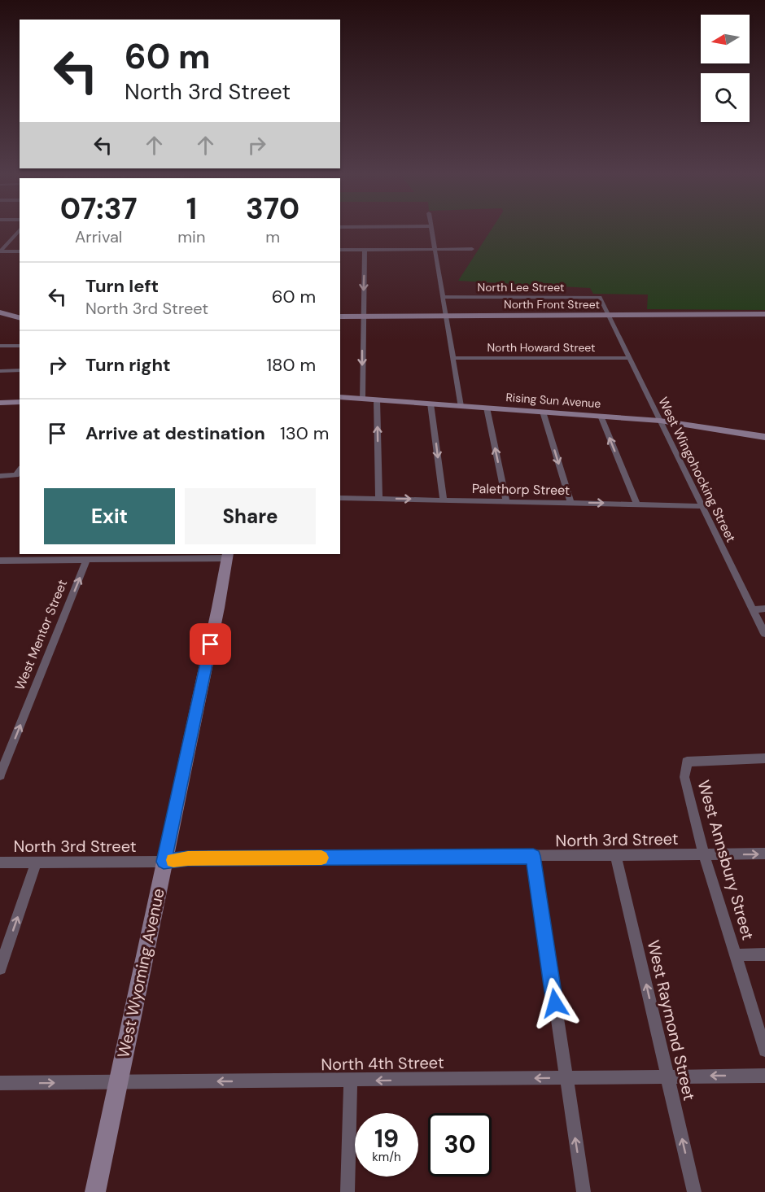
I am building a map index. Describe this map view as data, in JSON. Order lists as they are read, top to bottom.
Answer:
{
  "streets": {
    "street": [
      "North Lee Street",
      "North Front Street",
      "North Howard Street",
      "Rising Sun Avenue",
      "West Wingohocking Street",
      "Palethorp Street",
      "West Mentor Street",
      "North 3rd Street",
      "West Annsbury Street",
      "West Wyoming Avenue",
      "West Raymond Street",
      "North 4th Street"
    ]
  },
  "crossings": [
    ["North Lee Street", "West Wingohocking Street"],
    ["North Front Street", "West Wingohocking Street"],
    ["North Howard Street", "West Wingohocking Street"],
    ["Rising Sun Avenue", "West Wingohocking Street"],
    ["West Wingohocking Street", "Palethorp Street"],
    ["North 3rd Street", "West Annsbury Street"],
    ["North 3rd Street", "West Wyoming Avenue"],
    ["North 3rd Street", "West Raymond Street"],
    ["West Wyoming Avenue", "North 4th Street"],
    ["West Raymond Street", "North 4th Street"]
  ],
  "one_way": ["Palethorp Street", "West Mentor Street", "West Raymond Street"],
  "north": "left",
  "page": {
    "turn": ["60 m", "North 3rd Street"],
    "eta": [
      "07:37",
      "Arrival",
      "1",
      "min",
      "370",
      "m"
    ],
    "list": [
      {
        "name": "Turn left",
        "note": "North 3rd Street",
        "value": "60 m"
      },
      {
        "name": "Turn right",
        "value": "180 m"
      },
      {
        "name": "Arrive at destination",
        "value": "130 m"
      }
    ],
    "buttons": ["Exit", "Share"],
    "speed": "19 km/h",
    "limit": "30"
  }
}
